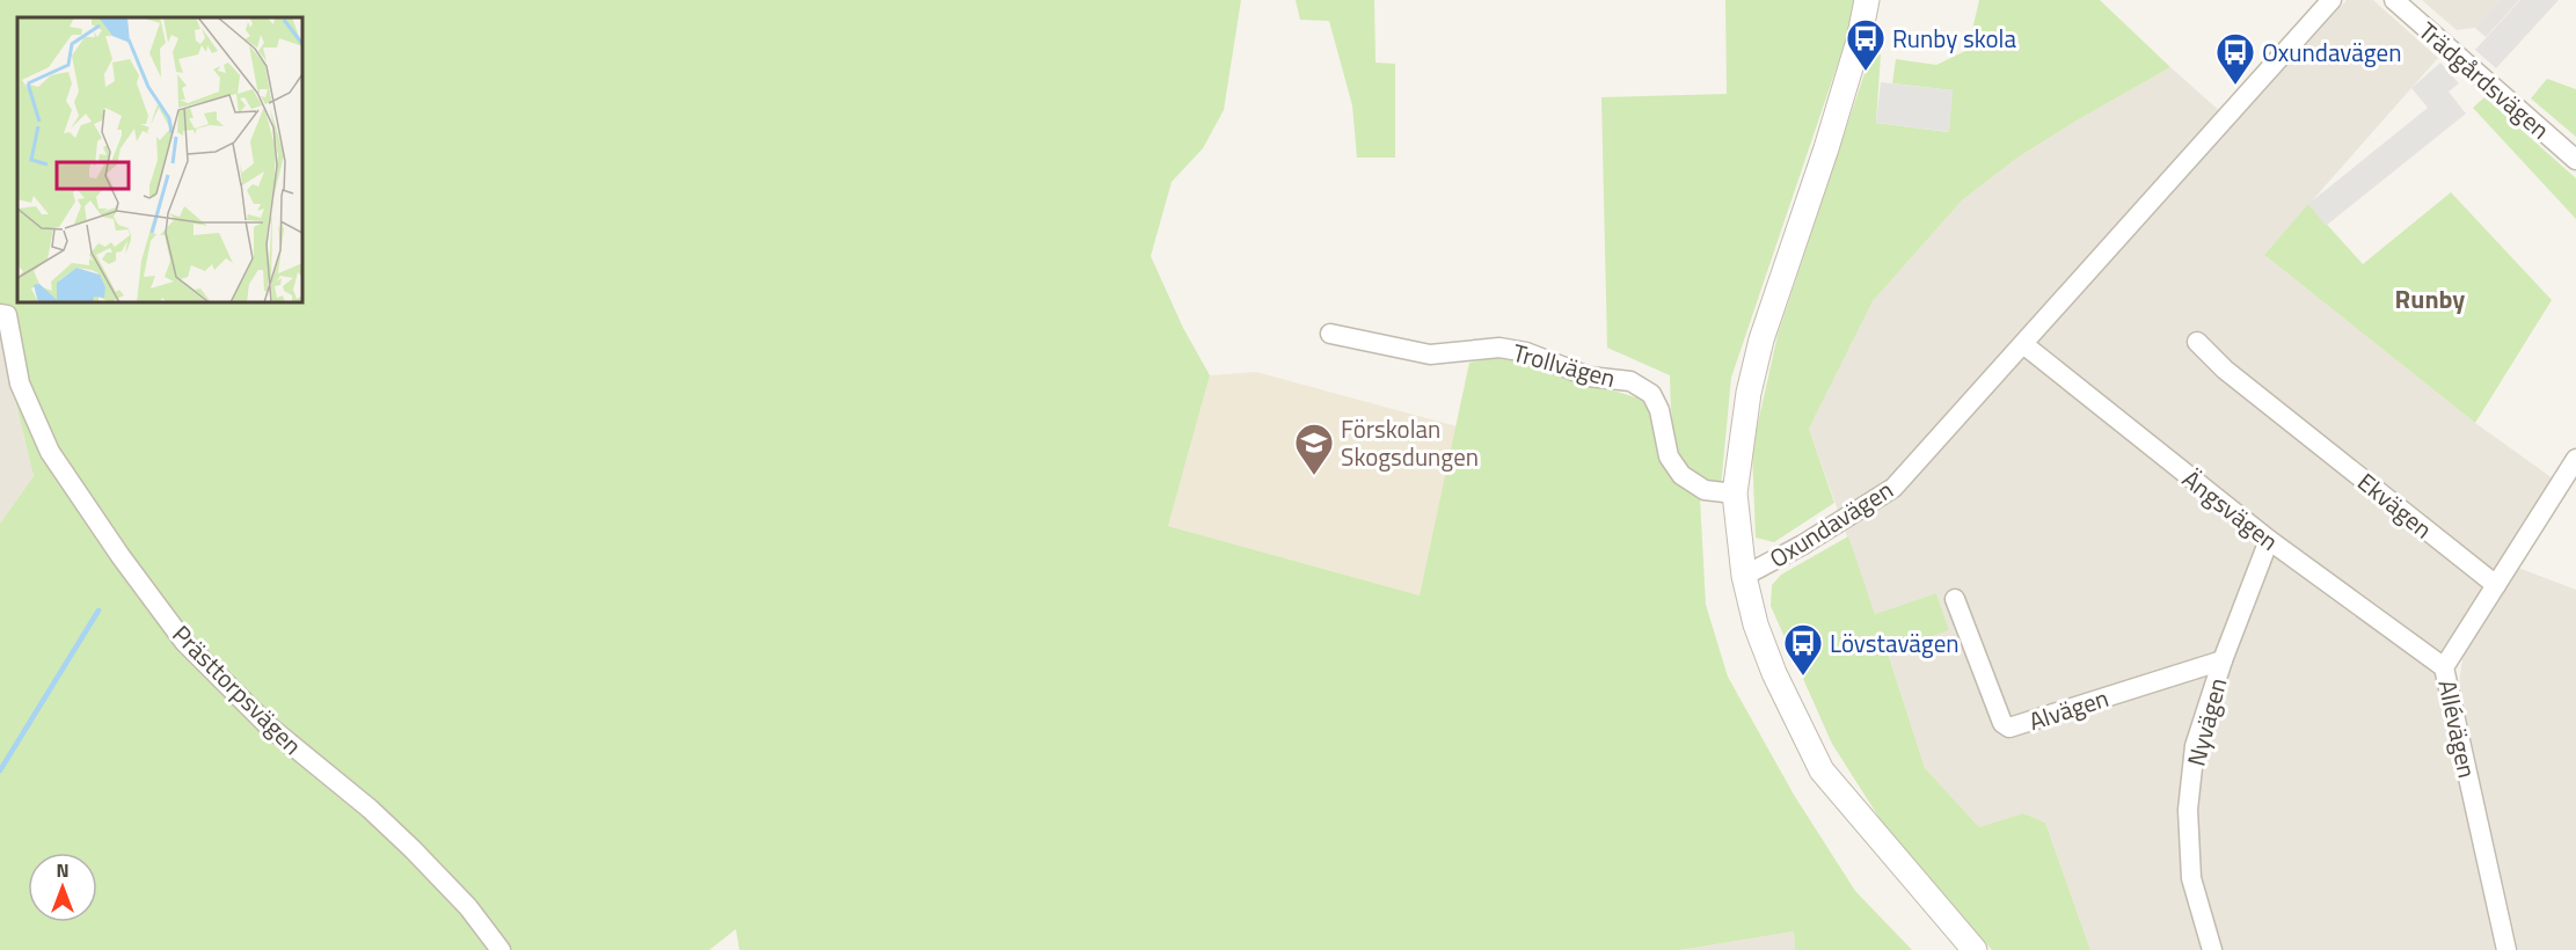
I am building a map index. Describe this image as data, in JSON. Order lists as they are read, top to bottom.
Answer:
{
  "streets": {
    "street": [
      "Trädgårdsvägen",
      "Trollvägen",
      "Ekvägen",
      "Ängsvägen",
      "Oxundavägen",
      "Prästtorpsvägen",
      "Alvägen",
      "Nyvägen",
      "Allévägen"
    ]
  },
  "crossings": [
    ["Ekvägen", "Allévägen"],
    ["Ängsvägen", "Oxundavägen"],
    ["Ängsvägen", "Nyvägen"],
    ["Ängsvägen", "Allévägen"],
    ["Alvägen", "Nyvägen"]
  ],
  "districts": ["Runby"],
  "places": {
    "bus stop": ["Runby skola", "Oxundavägen", "Lövstavägen"],
    "school or university": ["Förskolan Skogsdungen"]
  },
  "north": "top"
}
